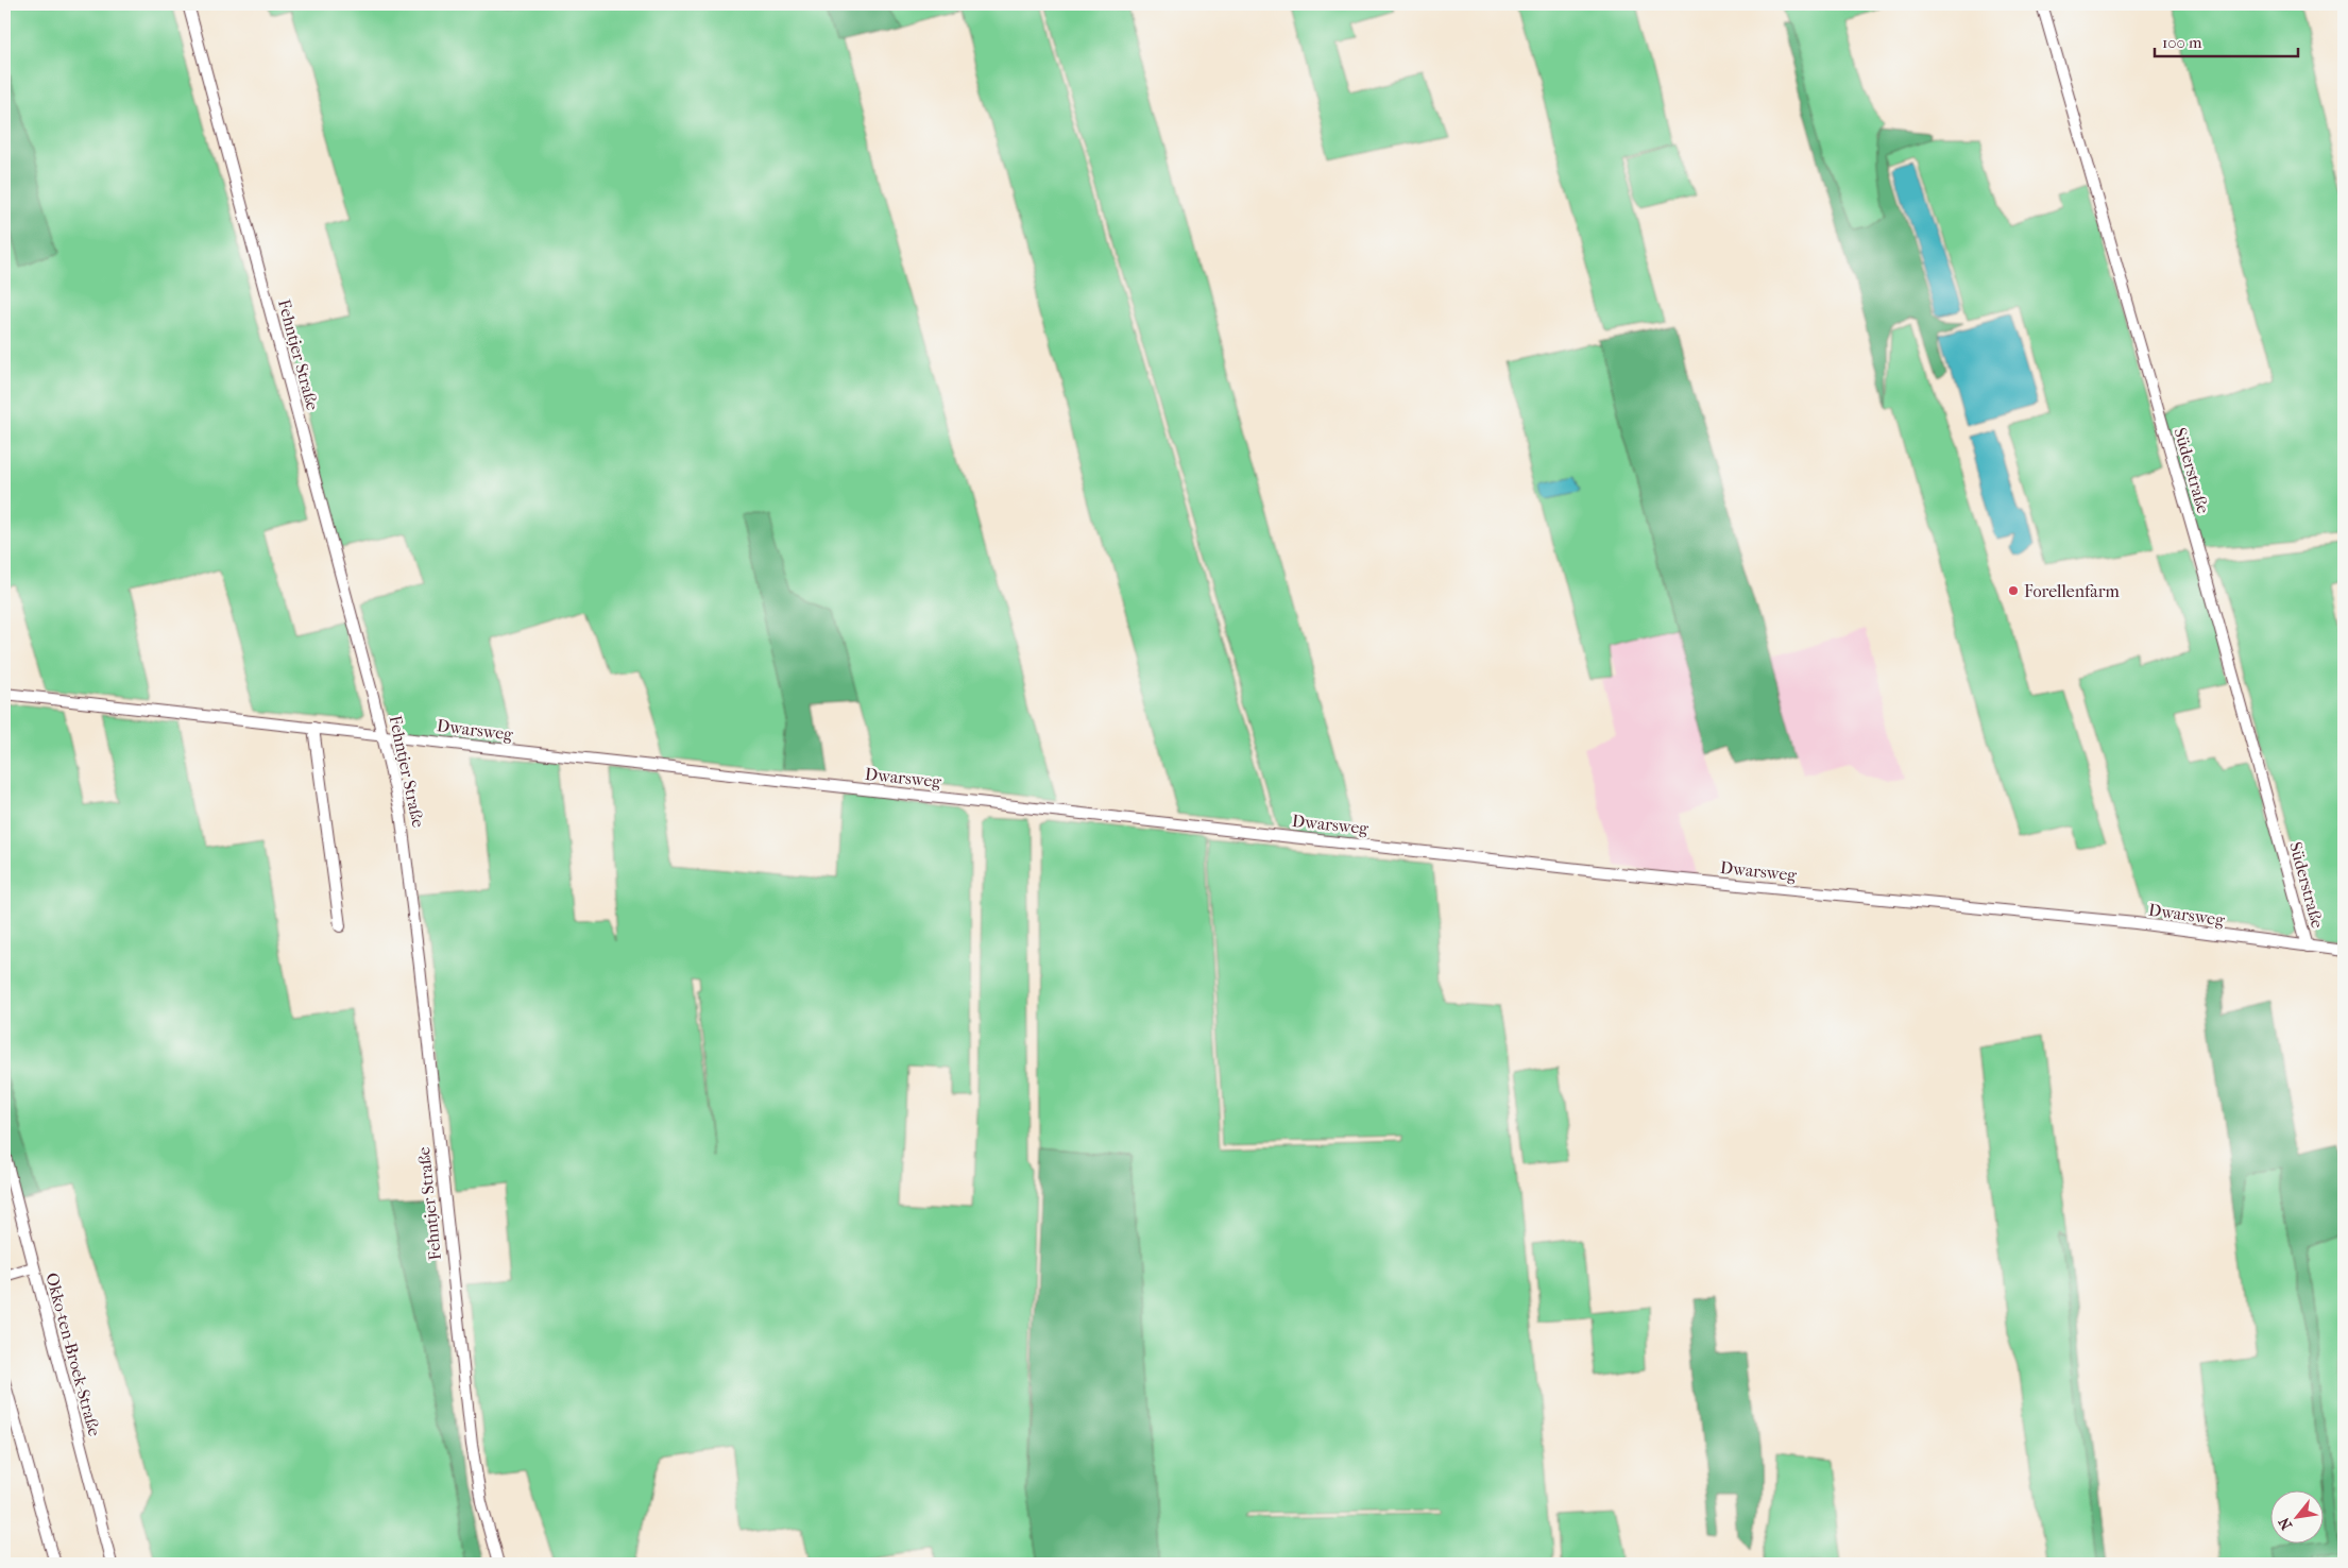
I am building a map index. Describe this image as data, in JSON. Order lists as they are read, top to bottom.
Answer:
{
  "streets": {
    "street": [
      "Fehntjer Straße",
      "Süderstraße",
      "Dwarsweg",
      "Okko-ten-Broek-Straße"
    ]
  },
  "crossings": [
    ["Fehntjer Straße", "Dwarsweg"],
    ["Süderstraße", "Dwarsweg"]
  ],
  "places": ["Forellenfarm"],
  "scale_bar": "100 m",
  "north": "bottom left"
}
